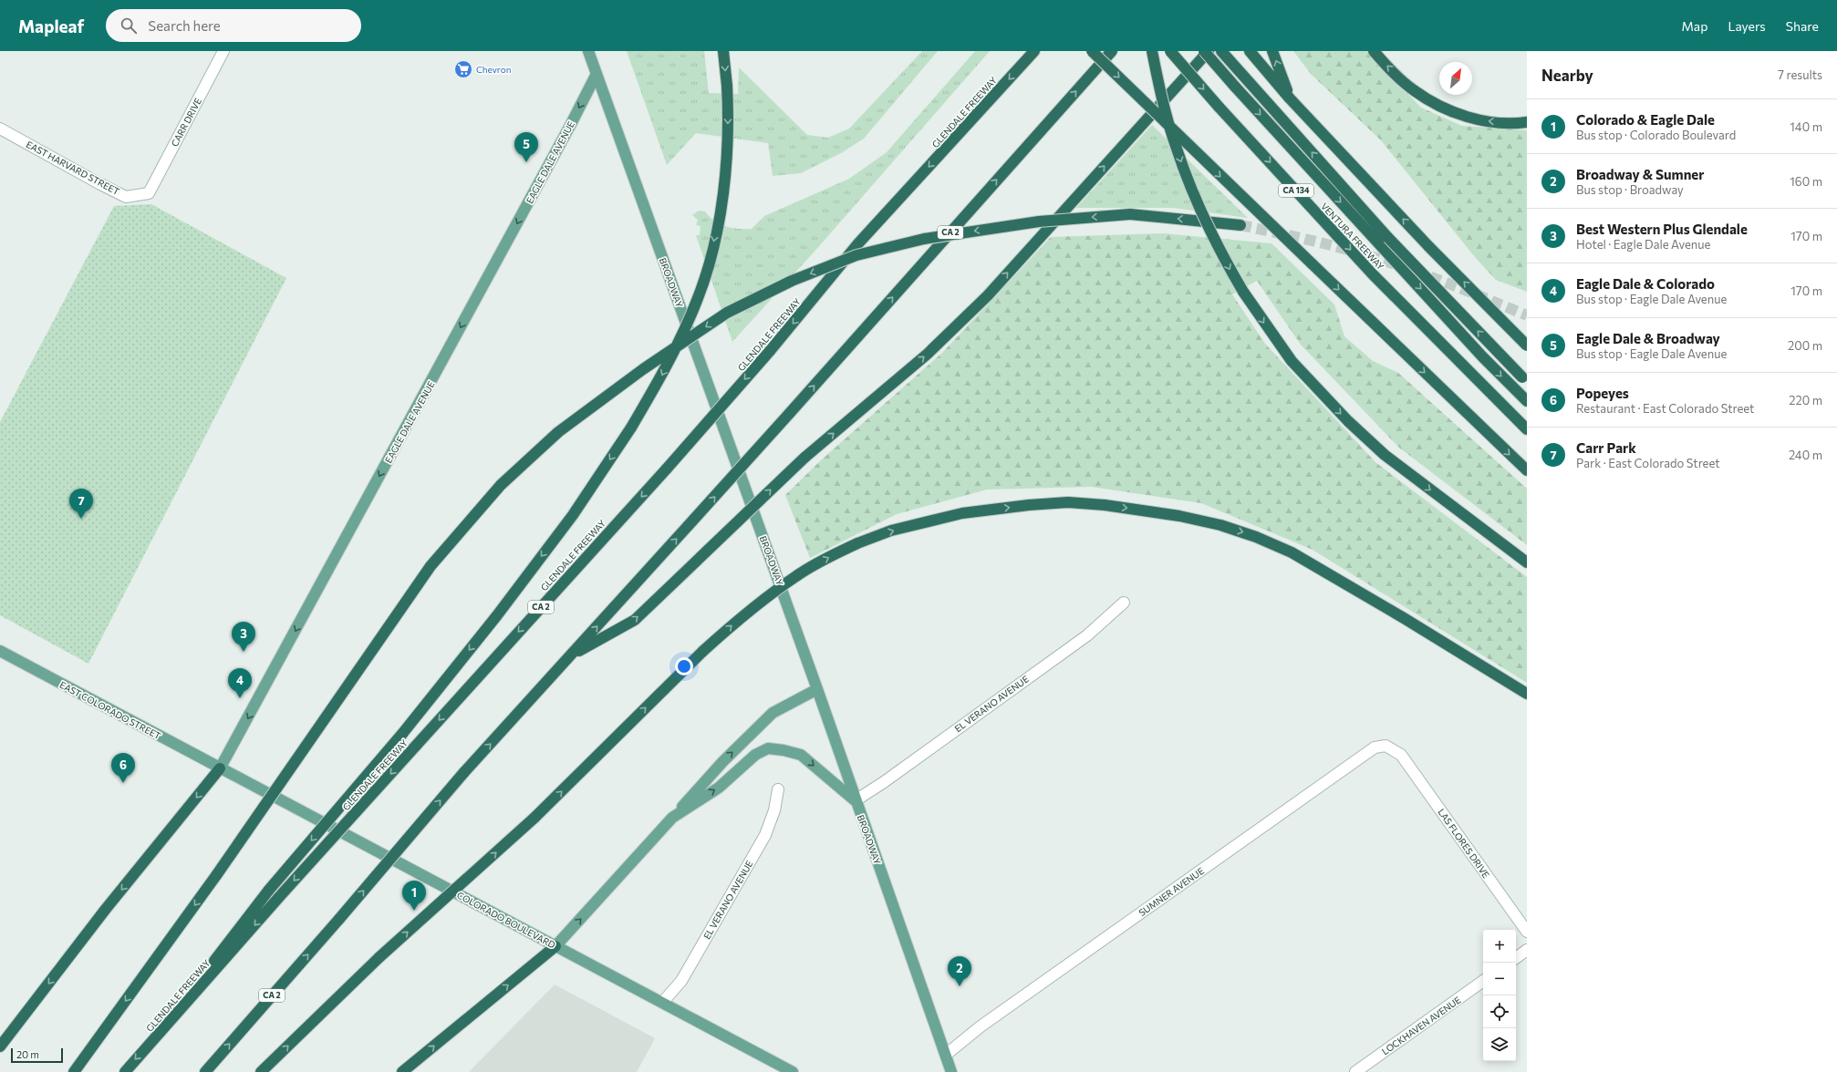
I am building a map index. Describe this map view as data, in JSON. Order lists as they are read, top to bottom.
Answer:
{
  "streets": {
    "highway": [
      "GLENDALE FREEWAY",
      "CA 134",
      "CA 2",
      "VENTURA FREEWAY"
    ],
    "main road": [
      "EAGLE DALE AVENUE",
      "BROADWAY",
      "EAST COLORADO STREET",
      "COLORADO BOULEVARD"
    ],
    "street": [
      "CARR DRIVE",
      "EAST HARVARD STREET",
      "EL VERANO AVENUE",
      "LAS FLORES DRIVE",
      "SUMNER AVENUE",
      "LOCKHAVEN AVENUE"
    ]
  },
  "crossings": [
    ["CARR DRIVE", "EAST HARVARD STREET"],
    ["EAGLE DALE AVENUE", "BROADWAY"],
    ["EAGLE DALE AVENUE", "EAST COLORADO STREET"],
    ["EAGLE DALE AVENUE", "COLORADO BOULEVARD"],
    ["BROADWAY", "EL VERANO AVENUE"],
    ["BROADWAY", "SUMNER AVENUE"],
    ["EL VERANO AVENUE", "COLORADO BOULEVARD"],
    ["EAST COLORADO STREET", "COLORADO BOULEVARD"],
    ["LAS FLORES DRIVE", "SUMNER AVENUE"]
  ],
  "one_way": ["EAGLE DALE AVENUE"],
  "places": {
    "supermarket": ["Chevron"]
  },
  "scale_bar": "20 m",
  "north": "top right",
  "page": {
    "header": "Mapleaf",
    "search": "Search here",
    "nav": ["Map", "Layers", "Share"],
    "heading": ["Nearby", "7 results"],
    "list": [
      {
        "mark": "1",
        "name": "Colorado & Eagle Dale",
        "note": "Bus stop · Colorado Boulevard",
        "value": "140 m"
      },
      {
        "mark": "2",
        "name": "Broadway & Sumner",
        "note": "Bus stop · Broadway",
        "value": "160 m"
      },
      {
        "mark": "3",
        "name": "Best Western Plus Glendale",
        "note": "Hotel · Eagle Dale Avenue",
        "value": "170 m"
      },
      {
        "mark": "4",
        "name": "Eagle Dale & Colorado",
        "note": "Bus stop · Eagle Dale Avenue",
        "value": "170 m"
      },
      {
        "mark": "5",
        "name": "Eagle Dale & Broadway",
        "note": "Bus stop · Eagle Dale Avenue",
        "value": "200 m"
      },
      {
        "mark": "6",
        "name": "Popeyes",
        "note": "Restaurant · East Colorado Street",
        "value": "220 m"
      },
      {
        "mark": "7",
        "name": "Carr Park",
        "note": "Park · East Colorado Street",
        "value": "240 m"
      }
    ],
    "pins": [
      "5",
      "7",
      "3",
      "4",
      "6",
      "1",
      "2"
    ],
    "map_buttons": ["+", "−"],
    "scale": "20 m"
  }
}
